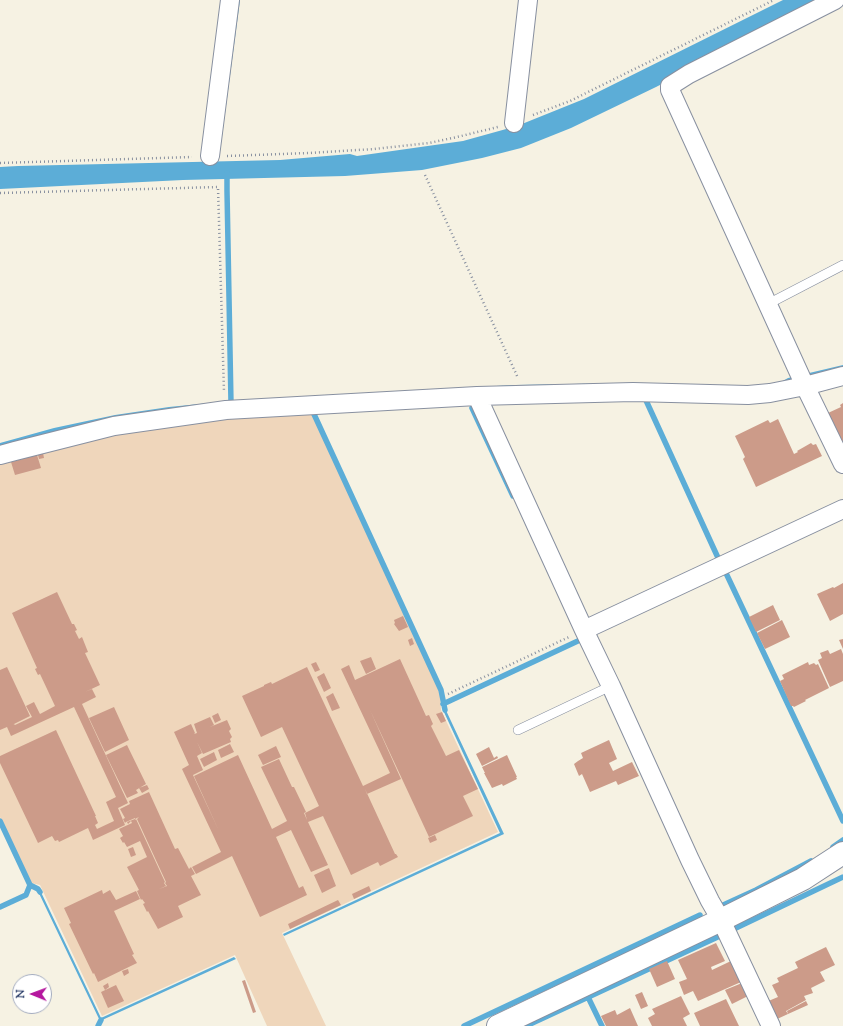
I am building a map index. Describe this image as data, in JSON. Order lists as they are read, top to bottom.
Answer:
{
  "north": "left"
}
